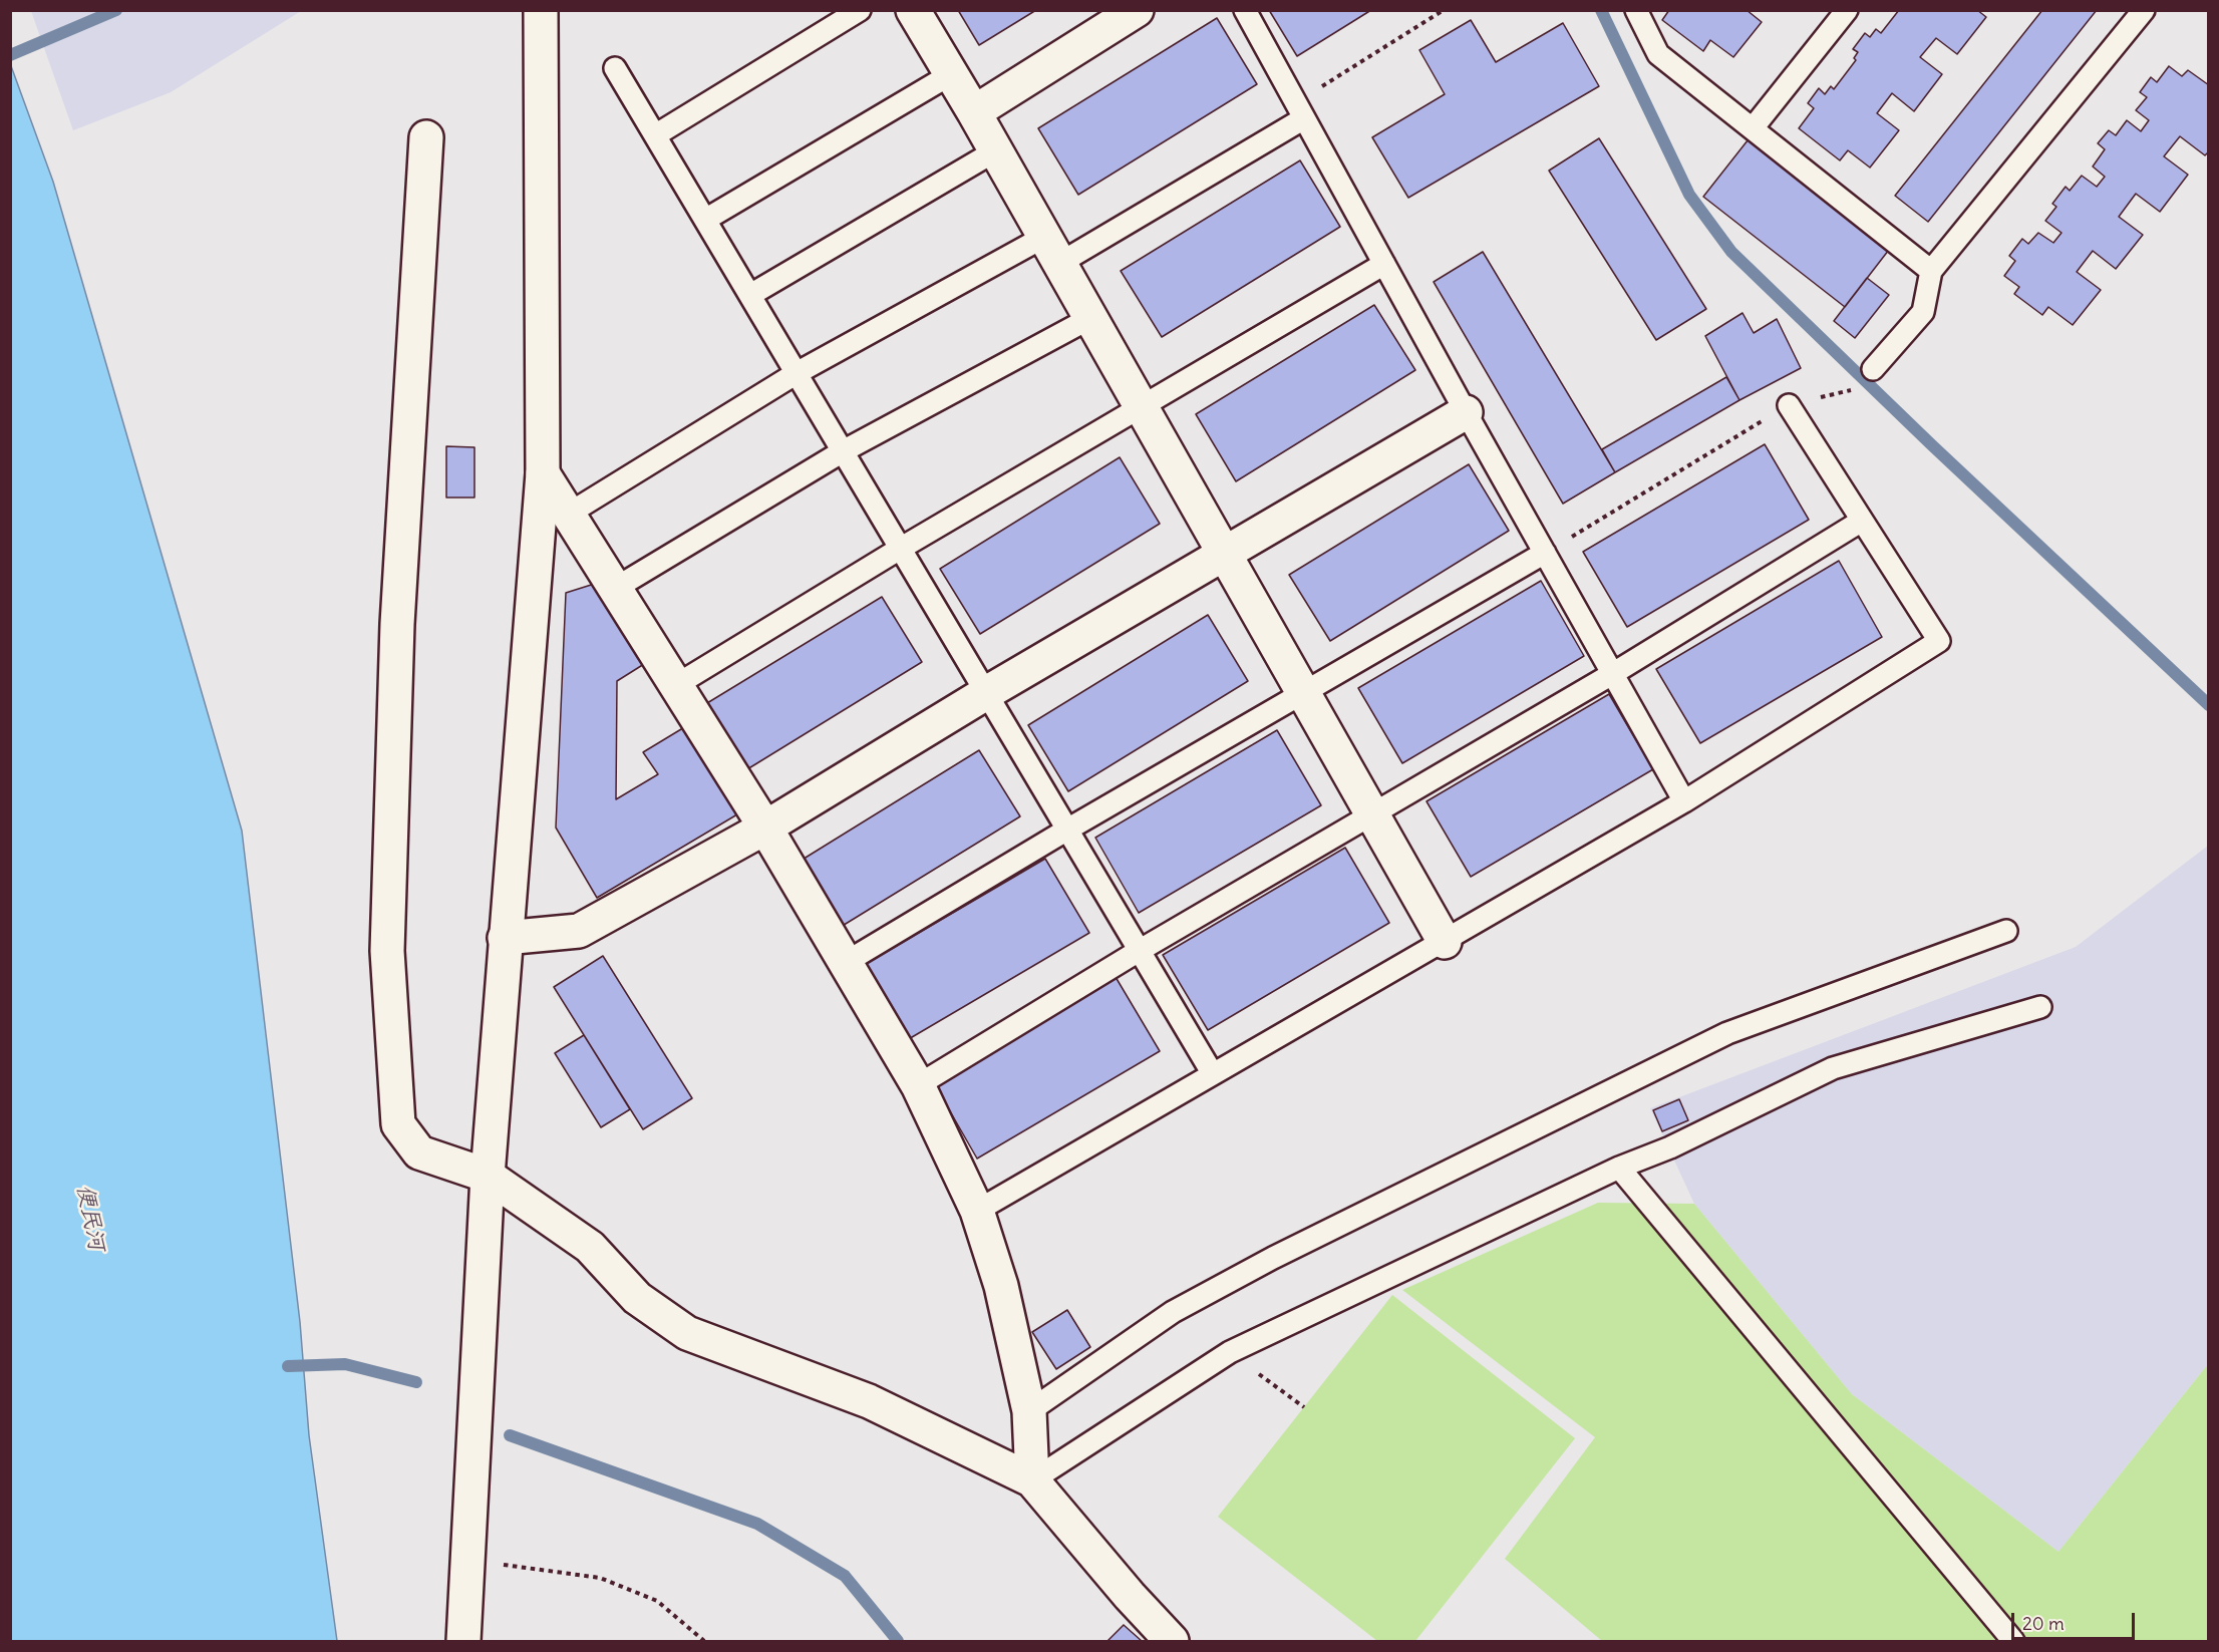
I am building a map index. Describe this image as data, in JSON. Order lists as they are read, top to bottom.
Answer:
{
  "water": ["便民河"],
  "scale_bar": "20 m"
}
